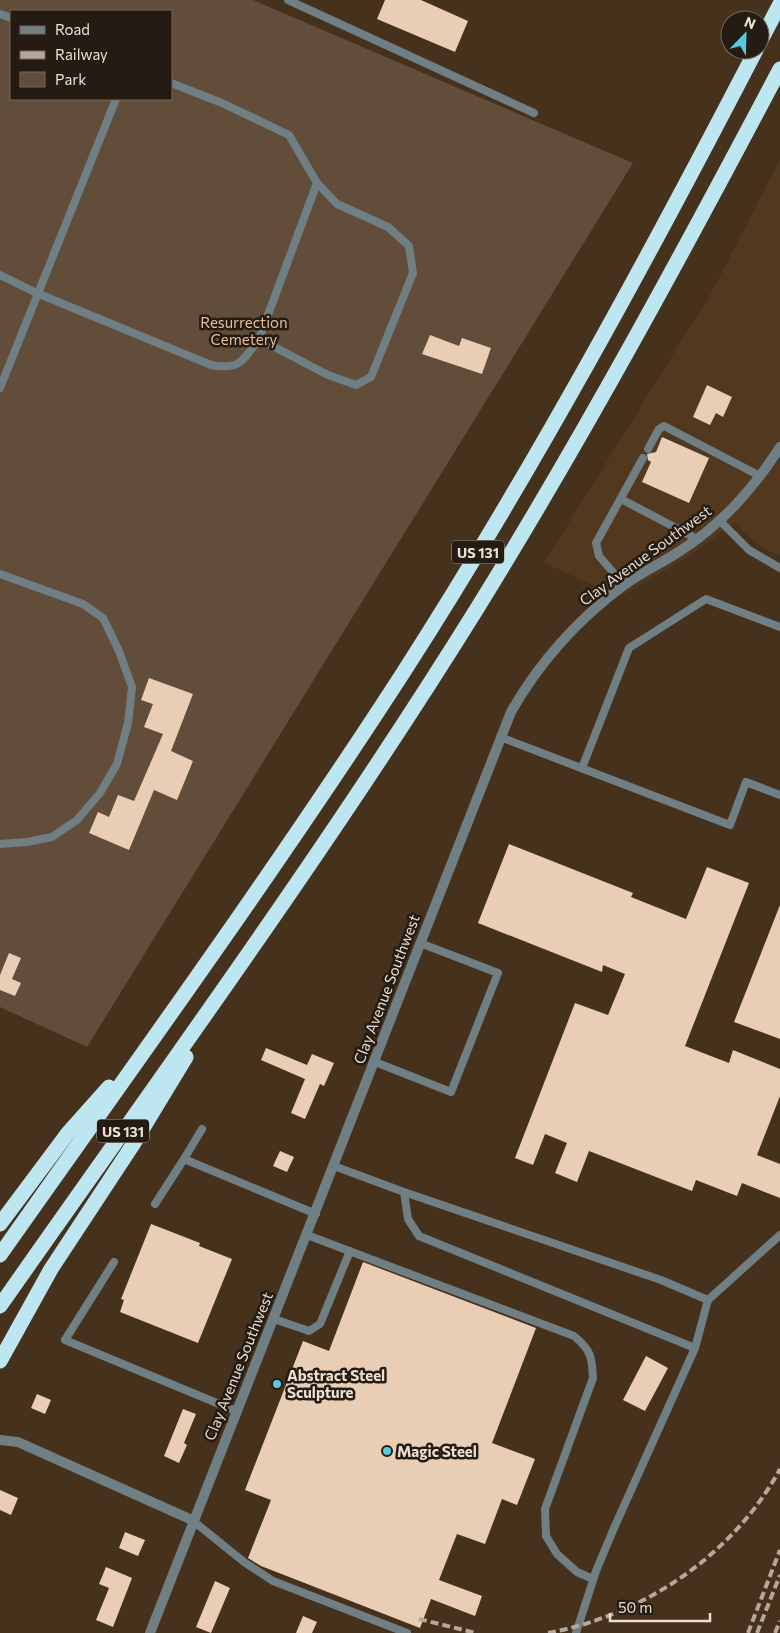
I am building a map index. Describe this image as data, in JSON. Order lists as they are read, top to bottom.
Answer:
{
  "streets": {
    "highway": ["US 131"],
    "street": ["Clay Avenue Southwest"]
  },
  "parks": ["Resurrection Cemetery"],
  "places": ["Abstract Steel Sculpture", "Magic Steel"],
  "legend": ["Road", "Railway", "Park"],
  "scale_bar": "50 m",
  "north": "top right"
}
